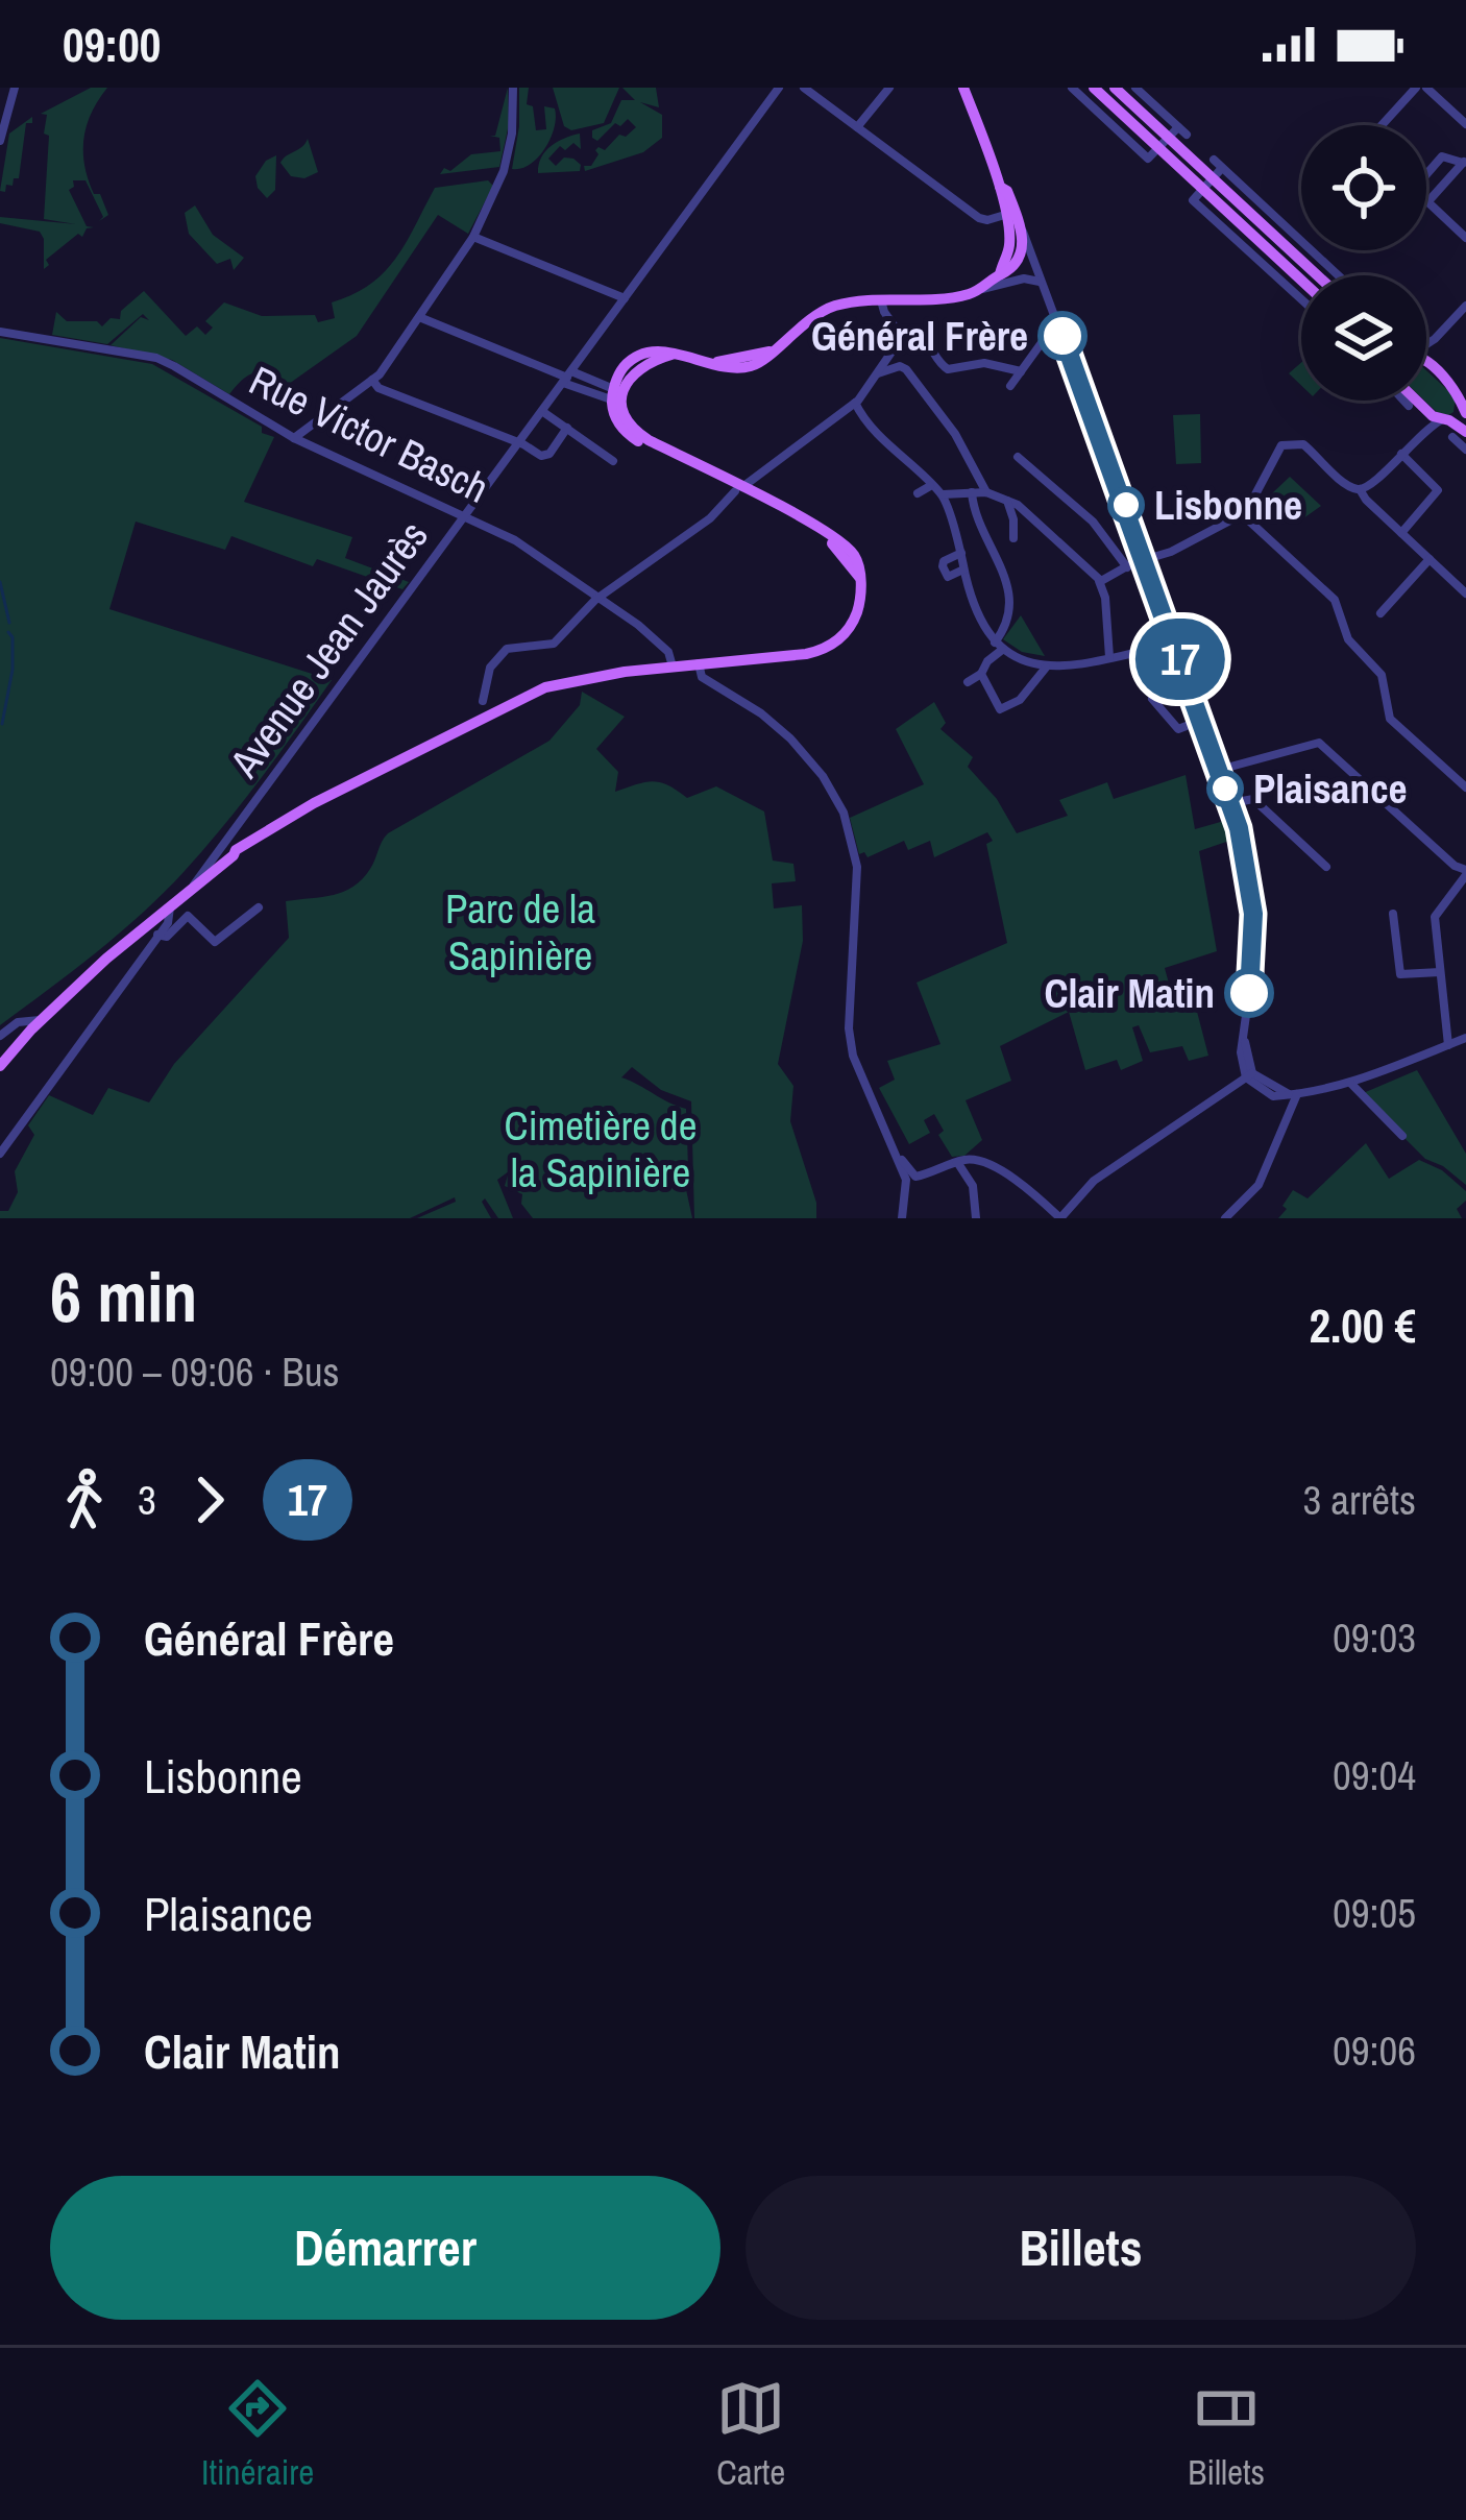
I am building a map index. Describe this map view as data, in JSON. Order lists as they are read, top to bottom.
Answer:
{
  "streets": {
    "street": ["Rue Victor Basch", "Avenue Jean Jaurès"]
  },
  "crossings": [
    ["Rue Victor Basch", "Avenue Jean Jaurès"]
  ],
  "parks": ["Parc de la Sapinière", "Cimetière de la Sapinière"],
  "places": [
    "Général Frère",
    "Lisbonne",
    "Plaisance",
    "Clair Matin"
  ],
  "lines": ["bus line 17"],
  "page": {
    "status": "09:00",
    "on_map": "17",
    "heading": ["6 min", "09:00 – 09:06 · Bus", "2.00 €"],
    "legs": ["3", "17", "3 arrêts"],
    "list": [
      {
        "name": "Général Frère",
        "value": "09:03"
      },
      {
        "name": "Lisbonne",
        "value": "09:04"
      },
      {
        "name": "Plaisance",
        "value": "09:05"
      },
      {
        "name": "Clair Matin",
        "value": "09:06"
      }
    ],
    "buttons": ["Démarrer", "Billets"],
    "tabs": ["Itinéraire", "Carte", "Billets"]
  }
}
